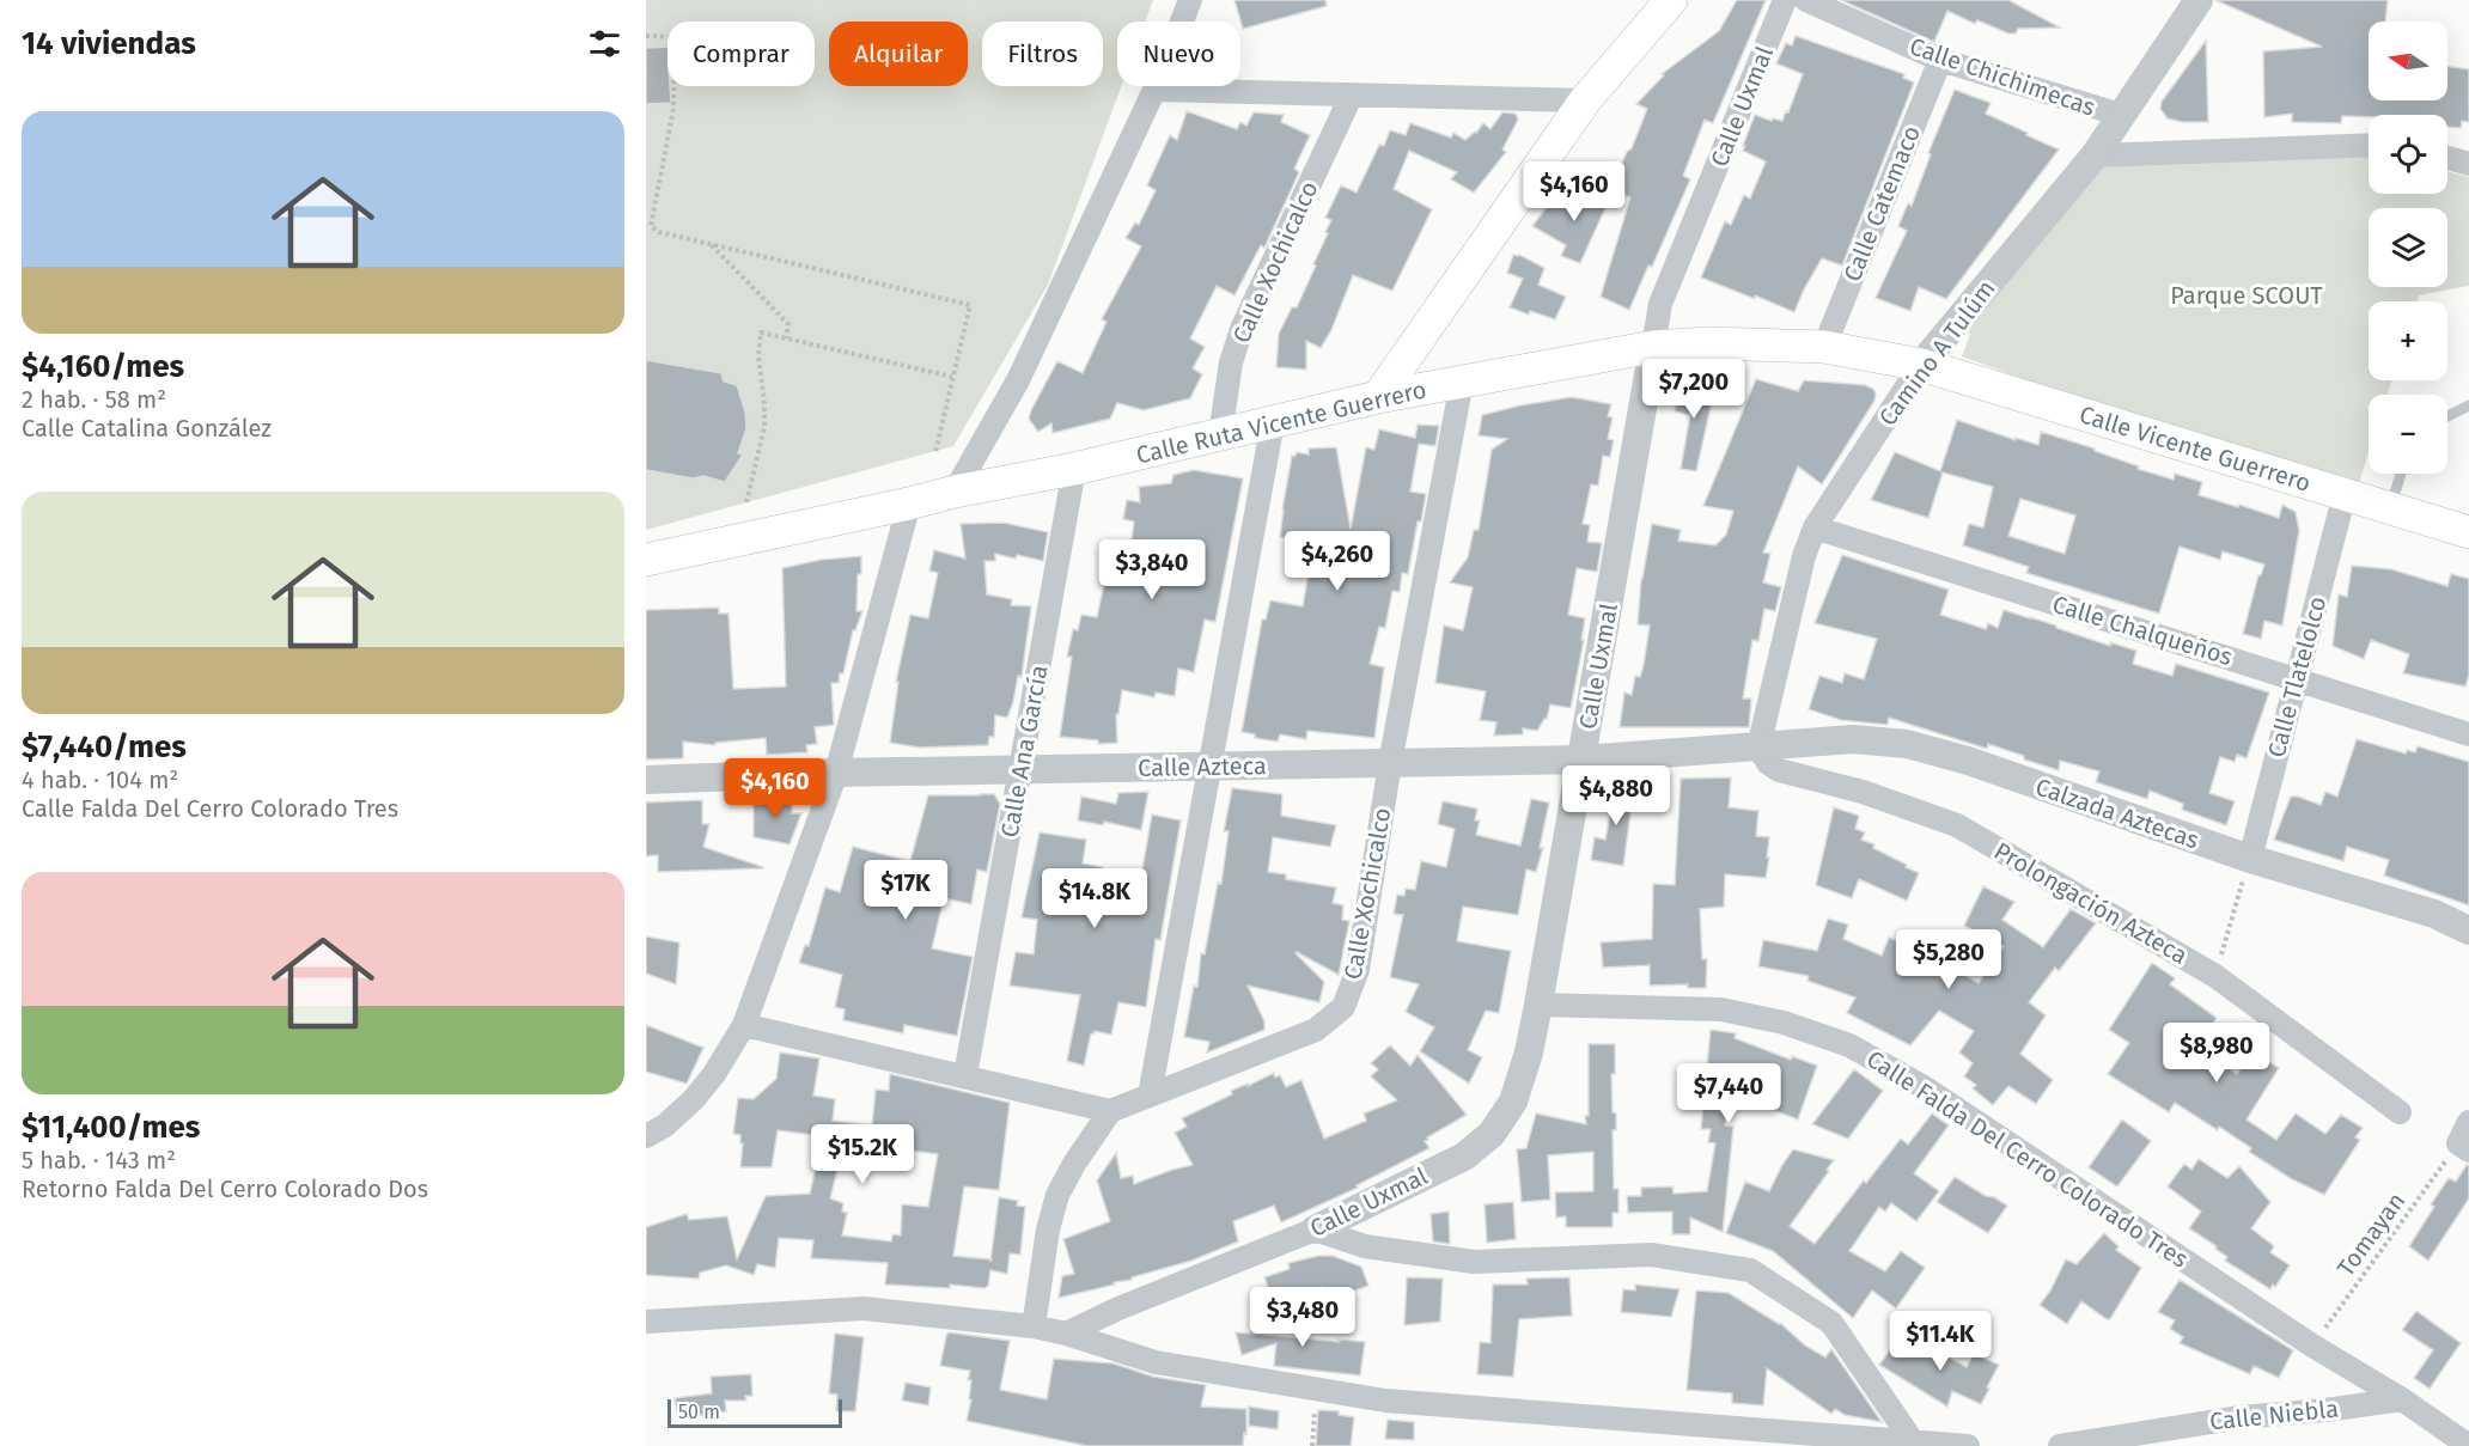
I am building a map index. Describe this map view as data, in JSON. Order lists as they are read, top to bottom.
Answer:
{
  "streets": {
    "main road": ["Calle Ruta Vicente Guerrero", "Calle Vicente Guerrero"],
    "street": [
      "Calle Chichimecas",
      "Calle Uxmal",
      "Calle Catemaco",
      "Calle Xochicalco",
      "Camino A Tulúm",
      "Calle Chalqueños",
      "Calle Tlatelolco",
      "Calle Ana García",
      "Calle Azteca",
      "Calzada Aztecas",
      "Prolongación Azteca",
      "Calle Falda Del Cerro Colorado Tres",
      "Calle Niebla"
    ],
    "path": ["Tomayan"]
  },
  "crossings": [
    ["Calle Chichimecas", "Calle Catemaco"],
    ["Calle Chichimecas", "Camino A Tulúm"],
    ["Calle Uxmal", "Calle Ruta Vicente Guerrero"],
    ["Calle Uxmal", "Calle Azteca"],
    ["Calle Uxmal", "Calle Falda Del Cerro Colorado Tres"],
    ["Calle Catemaco", "Calle Ruta Vicente Guerrero"],
    ["Calle Xochicalco", "Calle Ruta Vicente Guerrero"],
    ["Calle Xochicalco", "Calle Azteca"],
    ["Camino A Tulúm", "Calle Ruta Vicente Guerrero"],
    ["Camino A Tulúm", "Calle Vicente Guerrero"],
    ["Camino A Tulúm", "Calle Chalqueños"],
    ["Camino A Tulúm", "Calle Azteca"],
    ["Camino A Tulúm", "Calzada Aztecas"],
    ["Camino A Tulúm", "Prolongación Azteca"],
    ["Calle Ruta Vicente Guerrero", "Calle Vicente Guerrero"],
    ["Calle Ruta Vicente Guerrero", "Calle Ana García"],
    ["Calle Vicente Guerrero", "Calle Tlatelolco"],
    ["Calle Chalqueños", "Calle Tlatelolco"],
    ["Calle Tlatelolco", "Calzada Aztecas"],
    ["Calle Ana García", "Calle Azteca"],
    ["Calle Azteca", "Calzada Aztecas"],
    ["Calle Azteca", "Prolongación Azteca"],
    ["Calzada Aztecas", "Prolongación Azteca"],
    ["Calle Falda Del Cerro Colorado Tres", "Tomayan"],
    ["Calle Falda Del Cerro Colorado Tres", "Calle Niebla"]
  ],
  "parks": ["Parque SCOUT"],
  "scale_bar": "50 m",
  "north": "left",
  "page": {
    "heading": "14 viviendas",
    "map_buttons": ["+", "−"],
    "chip": [
      "Comprar",
      "Alquilar",
      "Filtros",
      "Nuevo"
    ],
    "list": [
      {
        "name": "$4,160/mes",
        "note": "2 hab. · 58 m² · Calle Catalina González"
      },
      {
        "name": "$7,440/mes",
        "note": "4 hab. · 104 m² · Calle Falda Del Cerro Colorado Tres"
      },
      {
        "name": "$11,400/mes",
        "note": "5 hab. · 143 m² · Retorno Falda Del Cerro Colorado Dos"
      }
    ],
    "price": [
      "$4,160",
      "$7,200",
      "$4,260",
      "$3,840",
      "$4,160",
      "$4,880",
      "$17K",
      "$14.8K",
      "$5,280",
      "$8,980",
      "$7,440",
      "$15.2K",
      "$3,480",
      "$11.4K"
    ],
    "scale": "50 m"
  }
}
